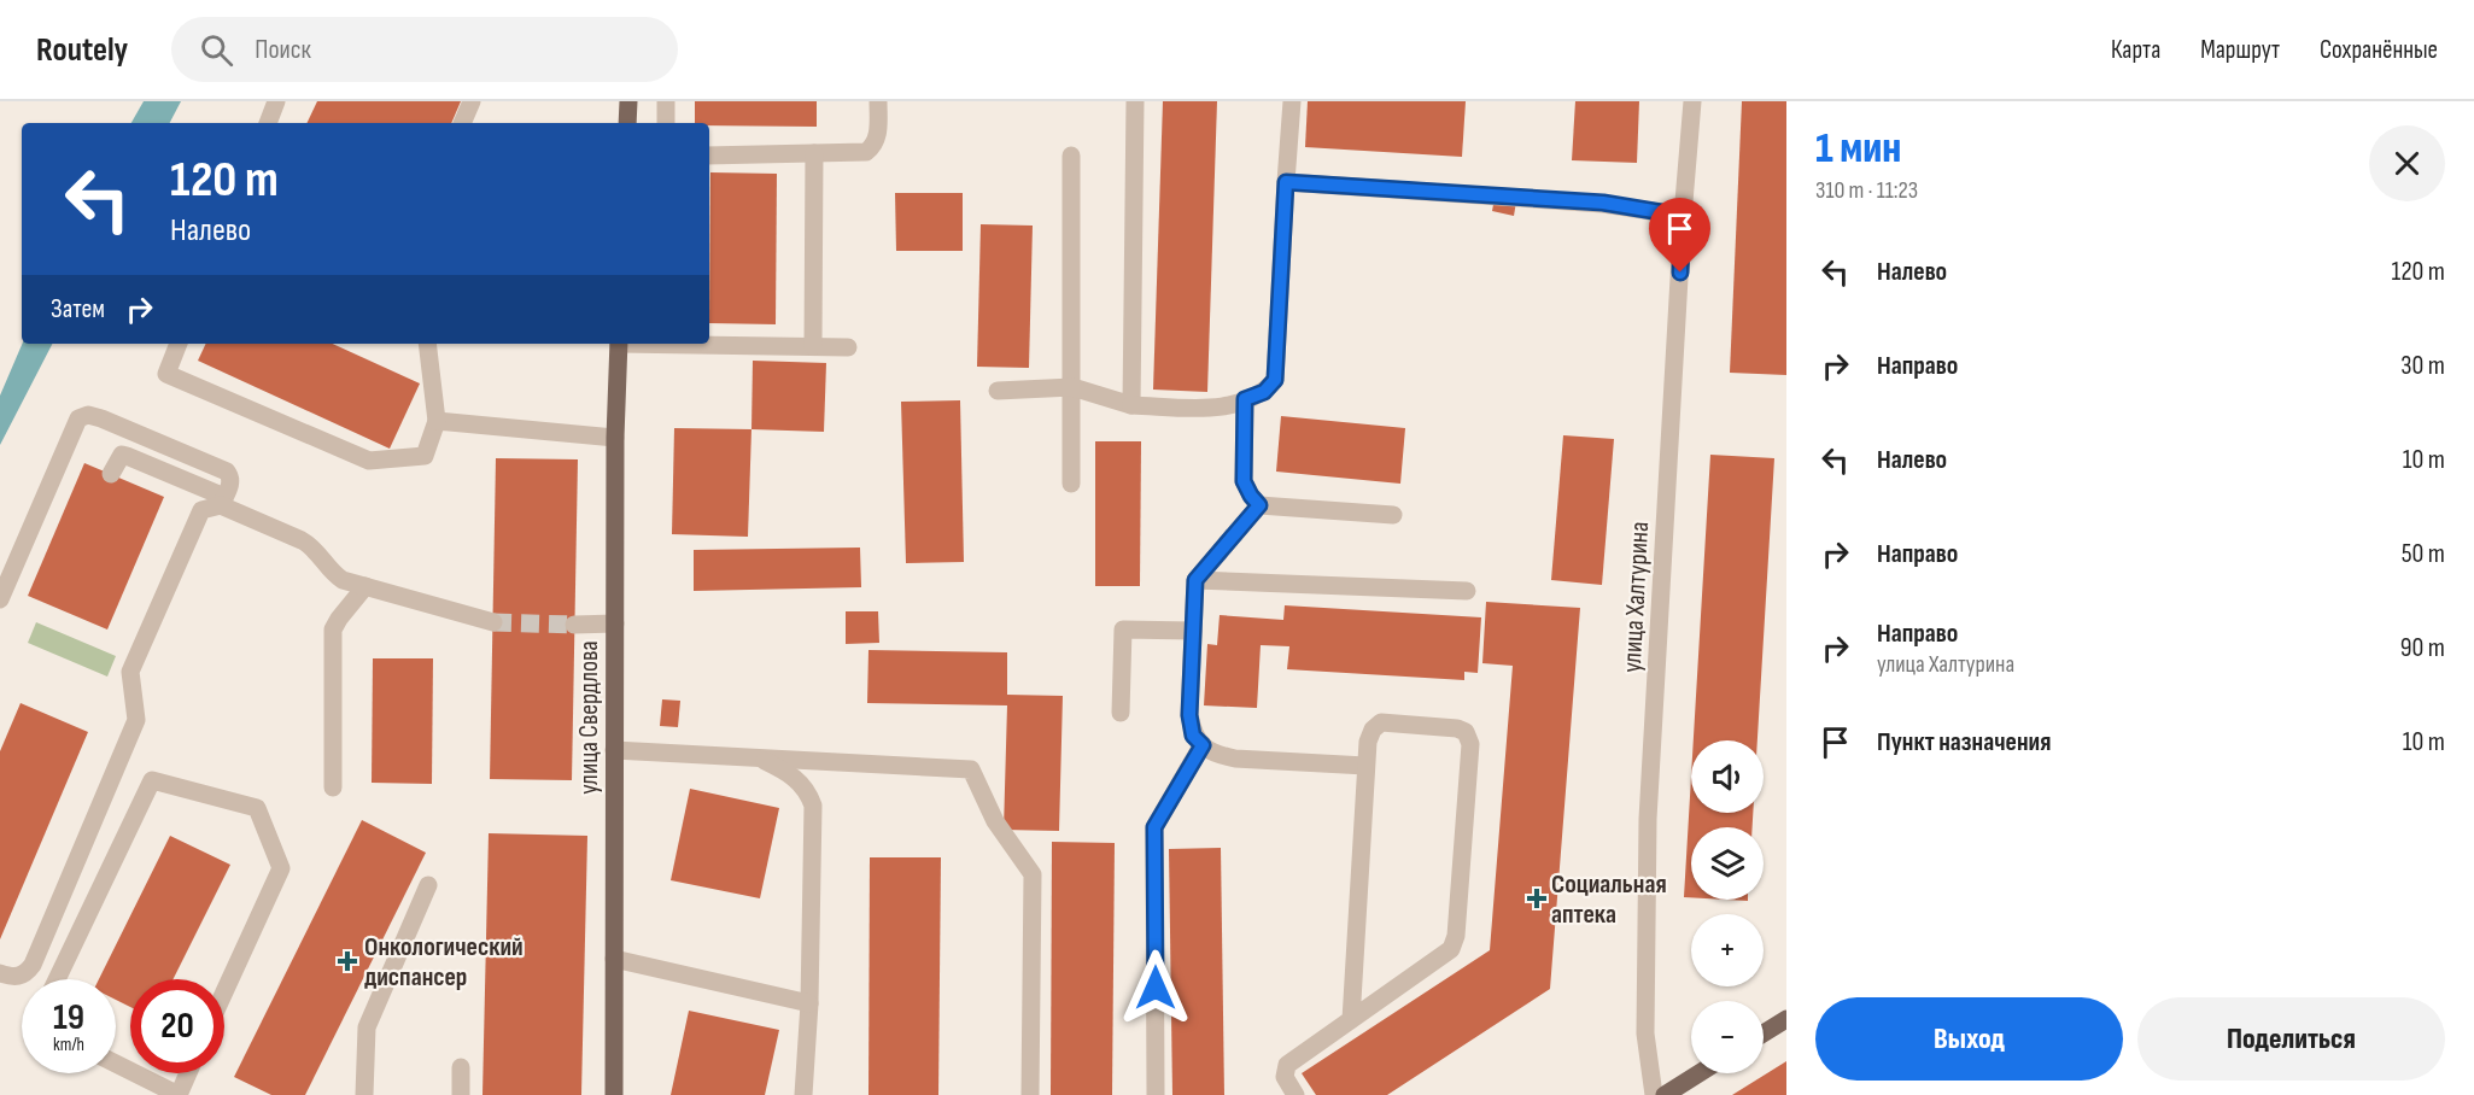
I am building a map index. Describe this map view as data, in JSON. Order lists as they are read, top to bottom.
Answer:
{
  "streets": {
    "main road": ["улица Свердлова"],
    "street": ["улица Халтурина"]
  },
  "places": {
    "health": ["Социальная аптека", "Онкологический диспансер"]
  },
  "page": {
    "header": "Routely",
    "search": "Поиск",
    "nav": ["Карта", "Маршрут", "Сохранённые"],
    "heading": ["1 мин", "310 m · 11:23"],
    "turn": ["120 m", "Налево"],
    "list": [
      {
        "name": "Налево",
        "value": "120 m"
      },
      {
        "name": "Направо",
        "value": "30 m"
      },
      {
        "name": "Налево",
        "value": "10 m"
      },
      {
        "name": "Направо",
        "value": "50 m"
      },
      {
        "name": "Направо",
        "note": "улица Халтурина",
        "value": "90 m"
      },
      {
        "name": "Пункт назначения",
        "value": "10 m"
      }
    ],
    "then": "Затем",
    "map_buttons": ["+", "−"],
    "speed": "19 km/h",
    "limit": "20",
    "buttons": ["Выход", "Поделиться"]
  }
}
